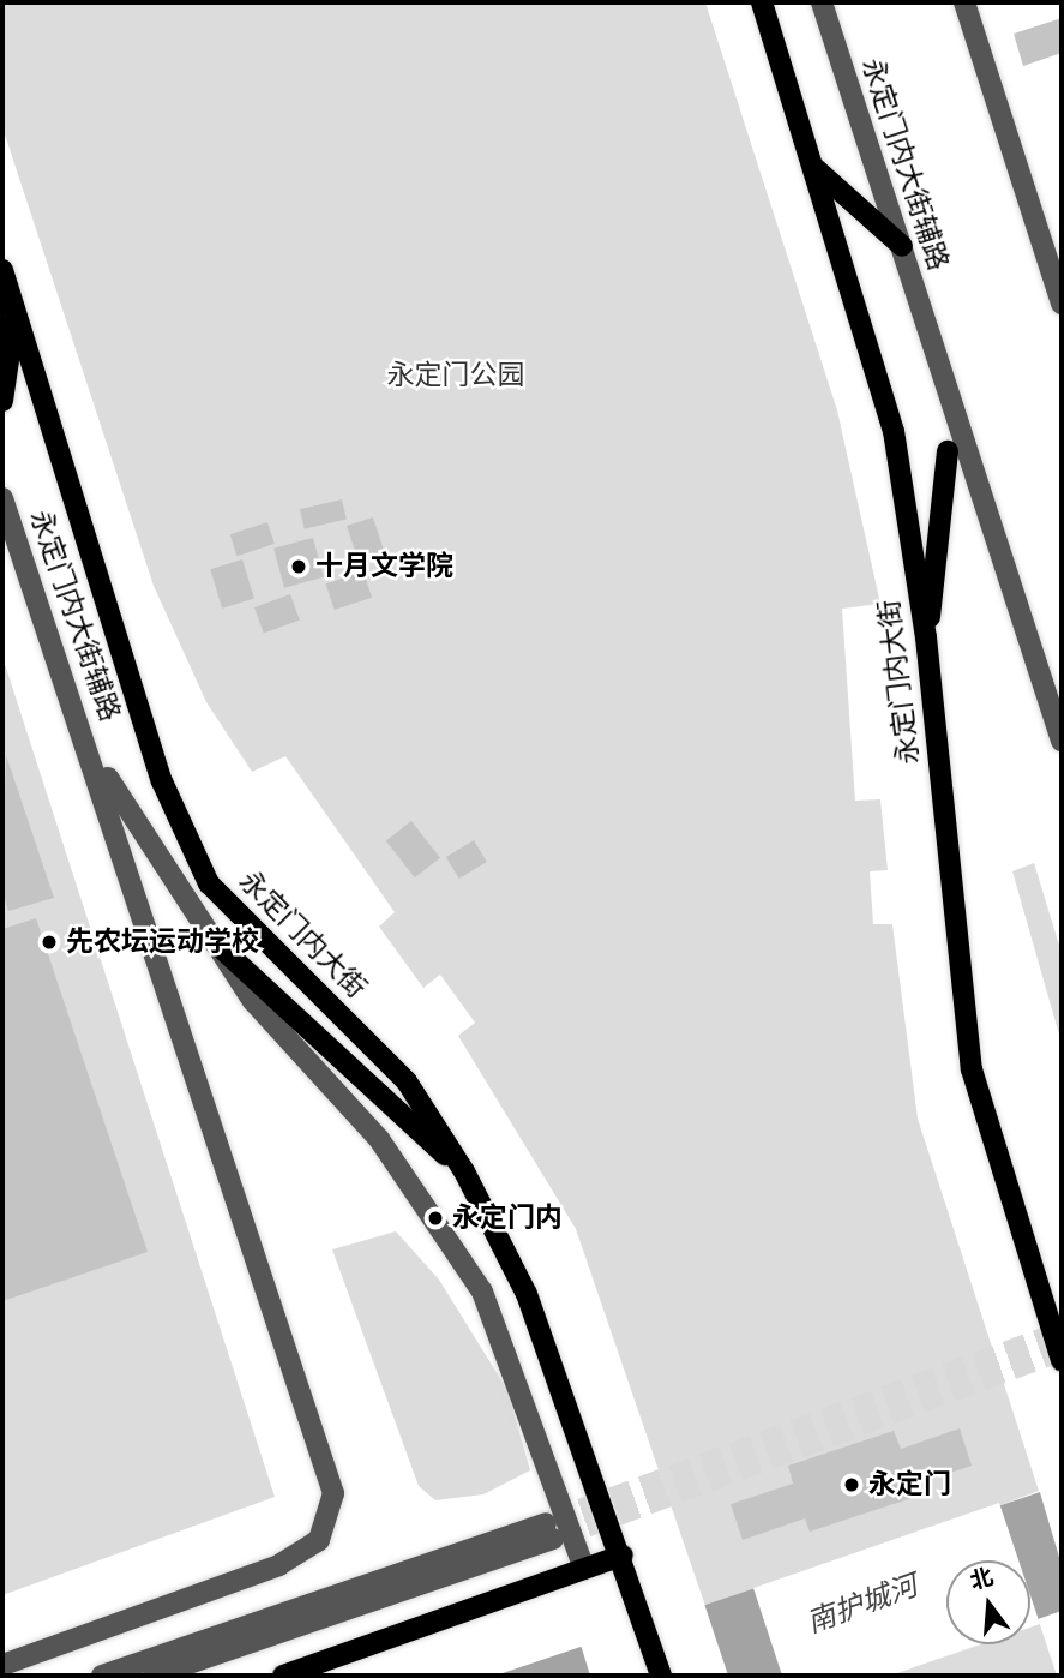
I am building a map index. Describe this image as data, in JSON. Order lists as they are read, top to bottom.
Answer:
{
  "streets": {
    "main road": ["永定门内大街"],
    "street": ["永定门内大街辅路"]
  },
  "water": ["南护城河"],
  "parks": ["永定门公园"],
  "places": [
    "十月文学院",
    "先农坛运动学校",
    "永定门内",
    "永定门"
  ],
  "north": "top"
}
